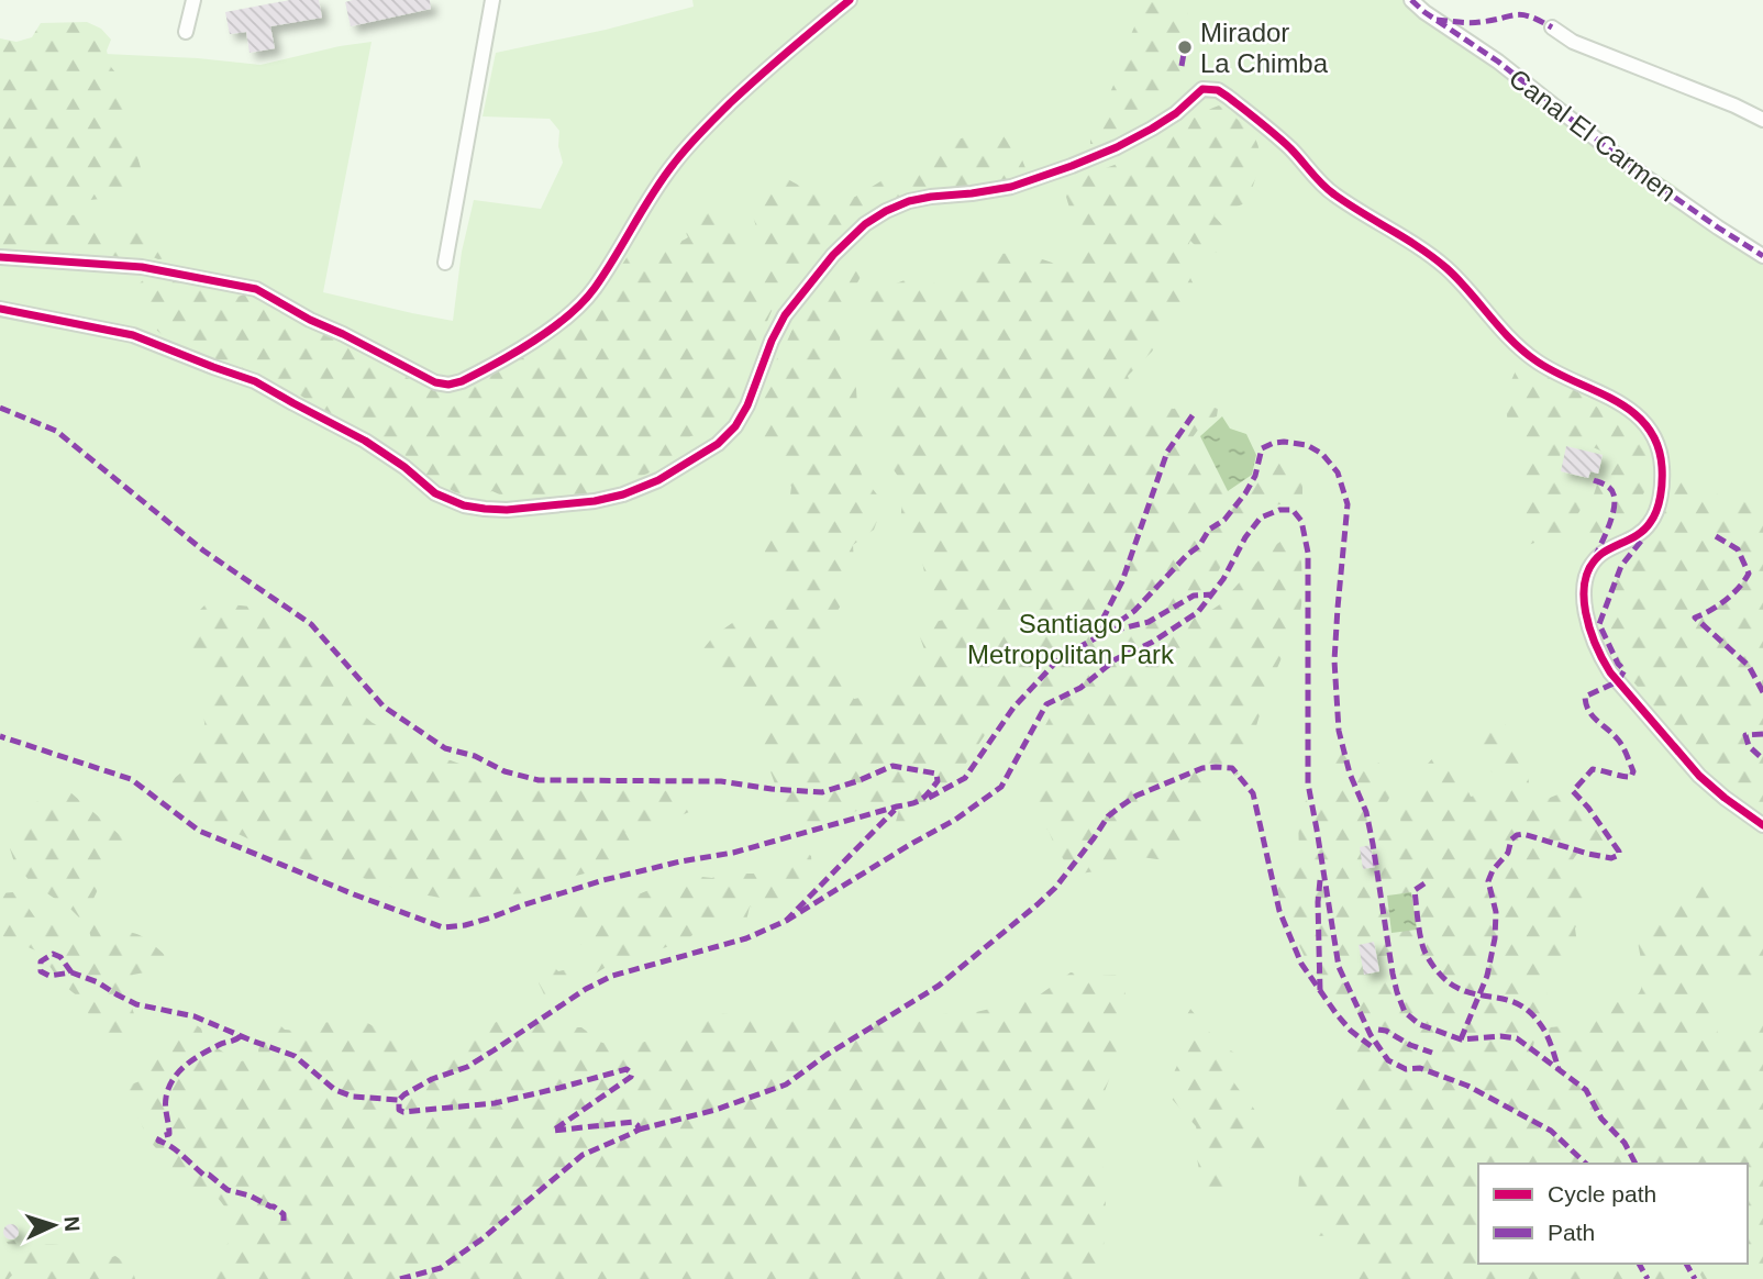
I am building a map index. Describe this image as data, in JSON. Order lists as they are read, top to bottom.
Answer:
{
  "streets": {
    "street": ["Canal El Carmen"]
  },
  "parks": ["Santiago Metropolitan Park"],
  "places": ["Mirador La Chimba"],
  "legend": ["Cycle path", "Path"],
  "north": "right"
}
